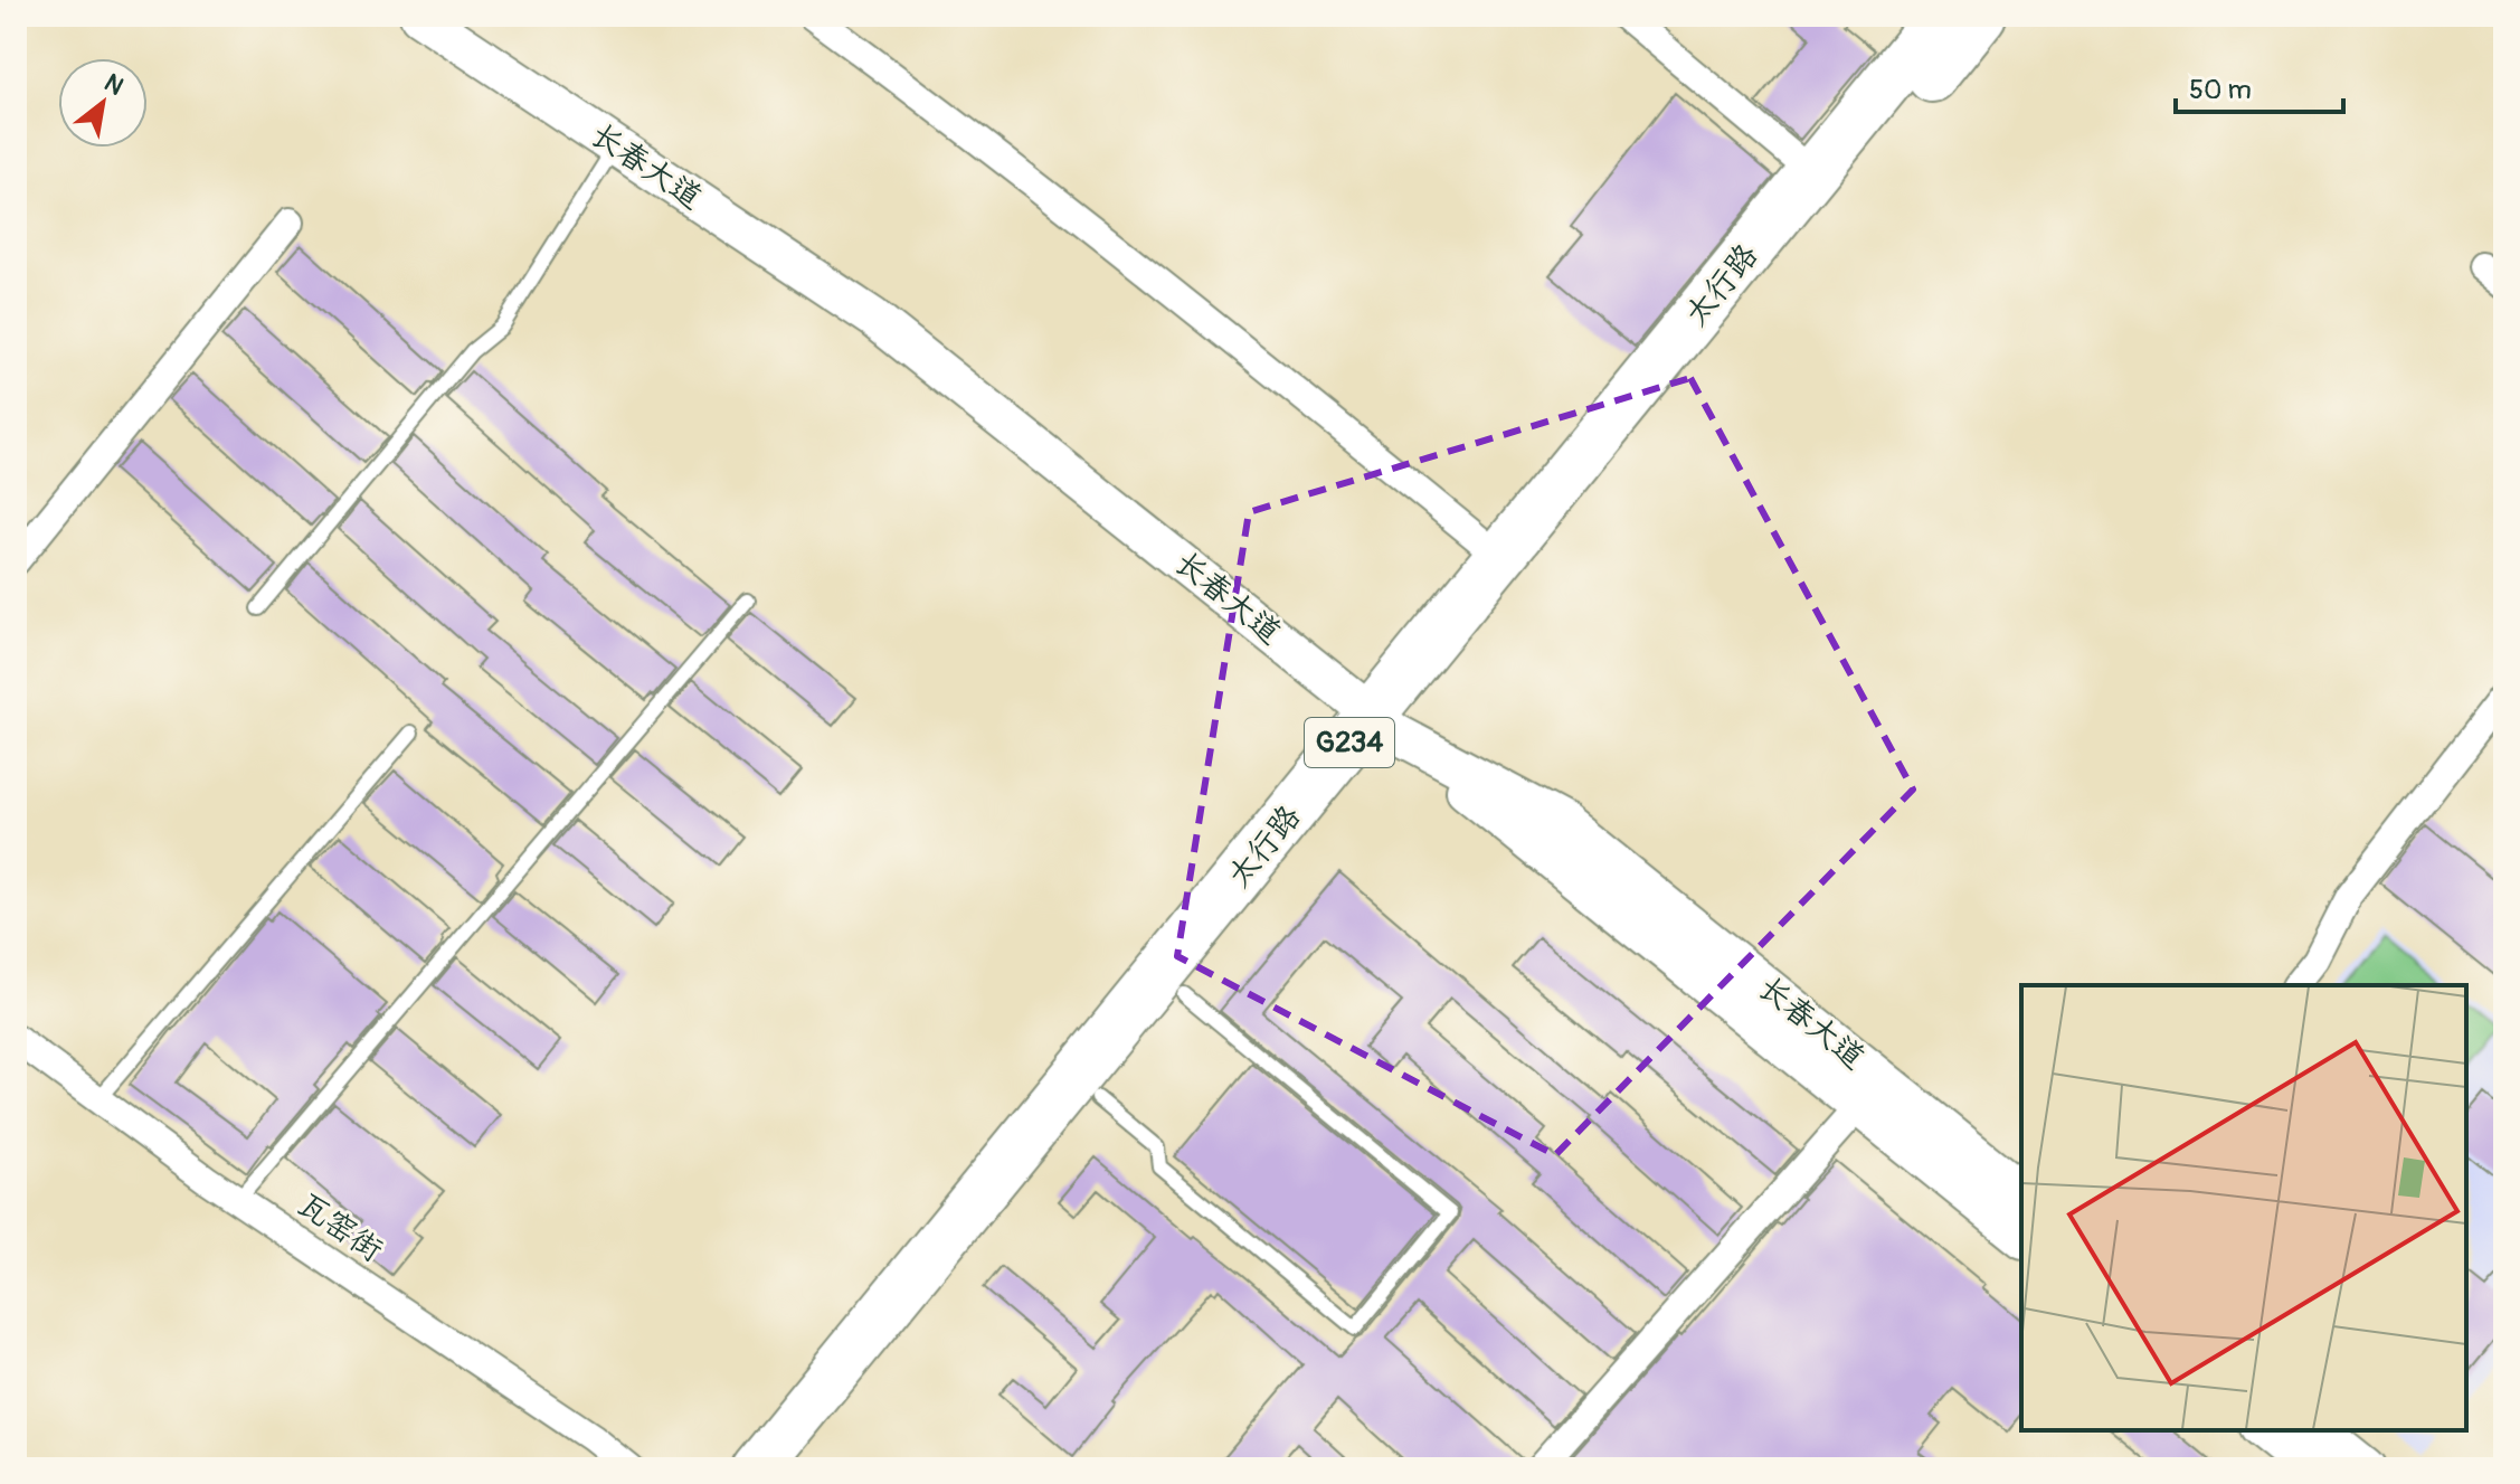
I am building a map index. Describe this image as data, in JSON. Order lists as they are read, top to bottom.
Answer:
{
  "streets": {
    "highway": ["太行路", "G234"],
    "main road": ["长春大道"],
    "street": ["瓦窑街"]
  },
  "crossings": [
    ["长春大道", "太行路"]
  ],
  "scale_bar": "50 m",
  "north": "top right"
}
